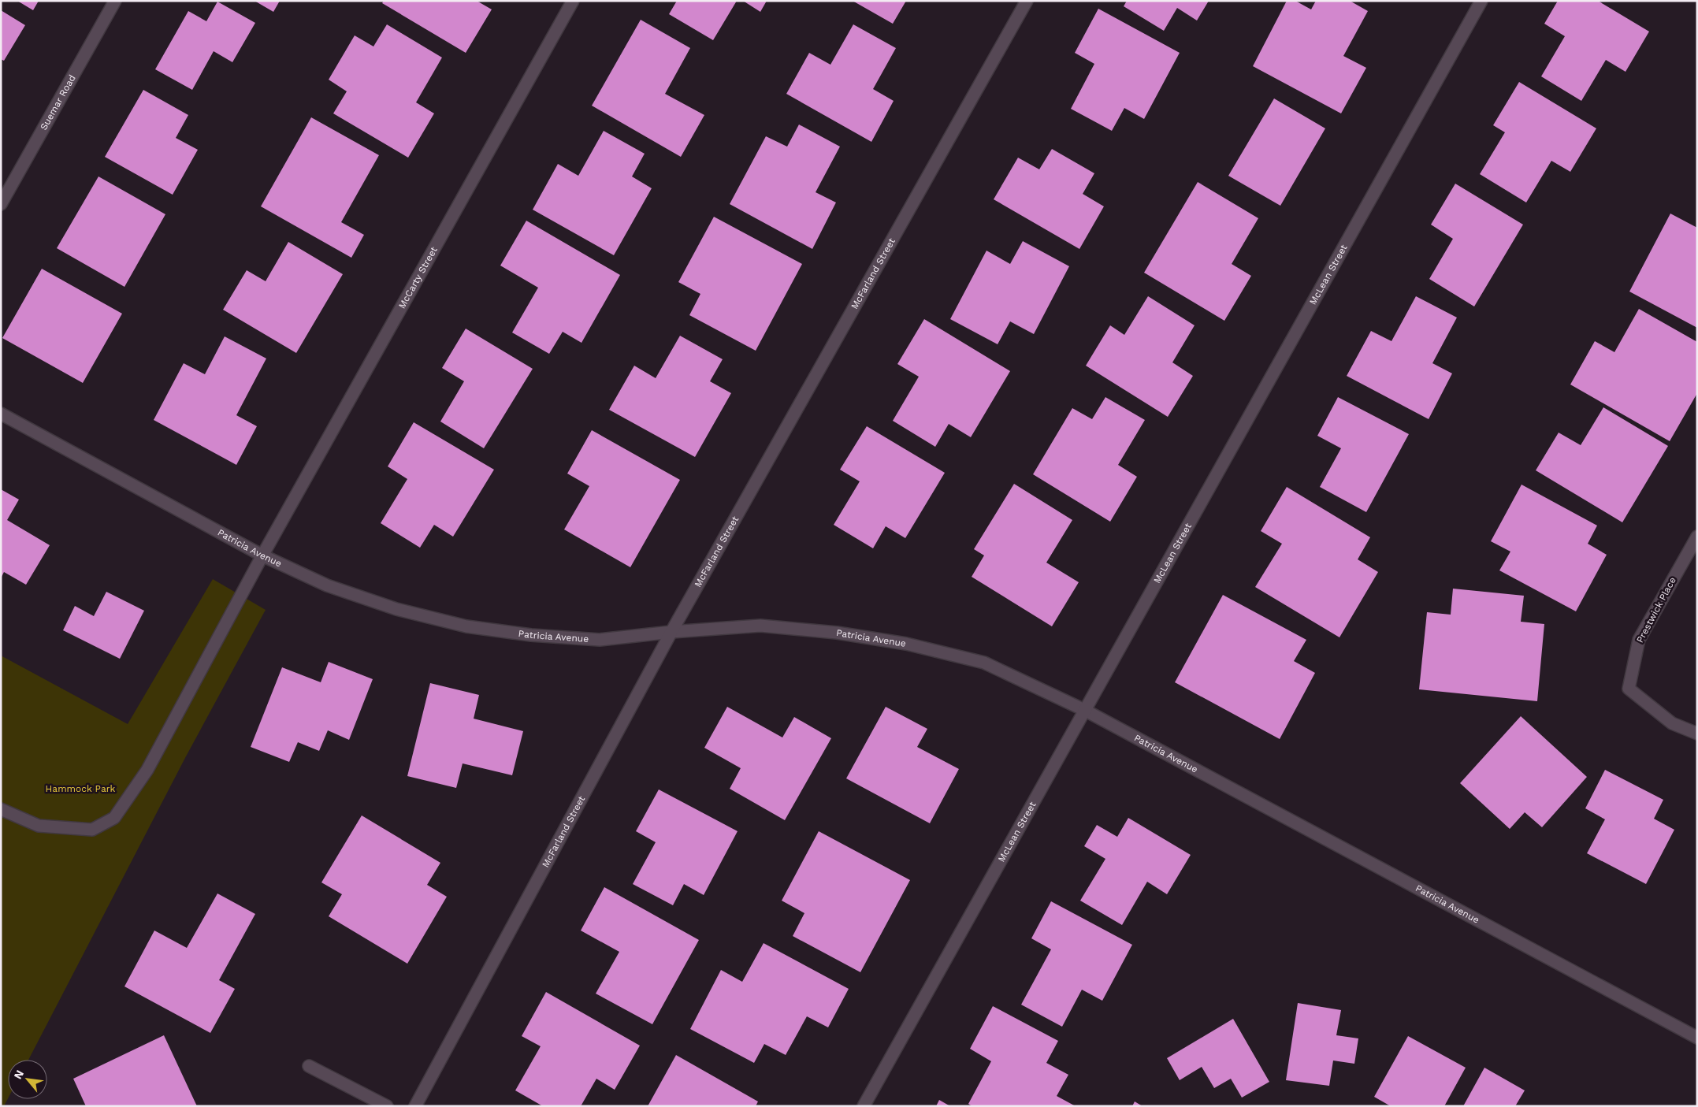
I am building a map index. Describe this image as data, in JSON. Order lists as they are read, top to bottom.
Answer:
{
  "streets": {
    "street": [
      "Suemar Road",
      "McFarland Street",
      "McLean Street",
      "McCarty Street",
      "Patricia Avenue",
      "Prestwick Place"
    ]
  },
  "crossings": [
    ["McFarland Street", "Patricia Avenue"],
    ["McLean Street", "Patricia Avenue"],
    ["McCarty Street", "Patricia Avenue"]
  ],
  "parks": ["Hammock Park"],
  "north": "top left"
}
